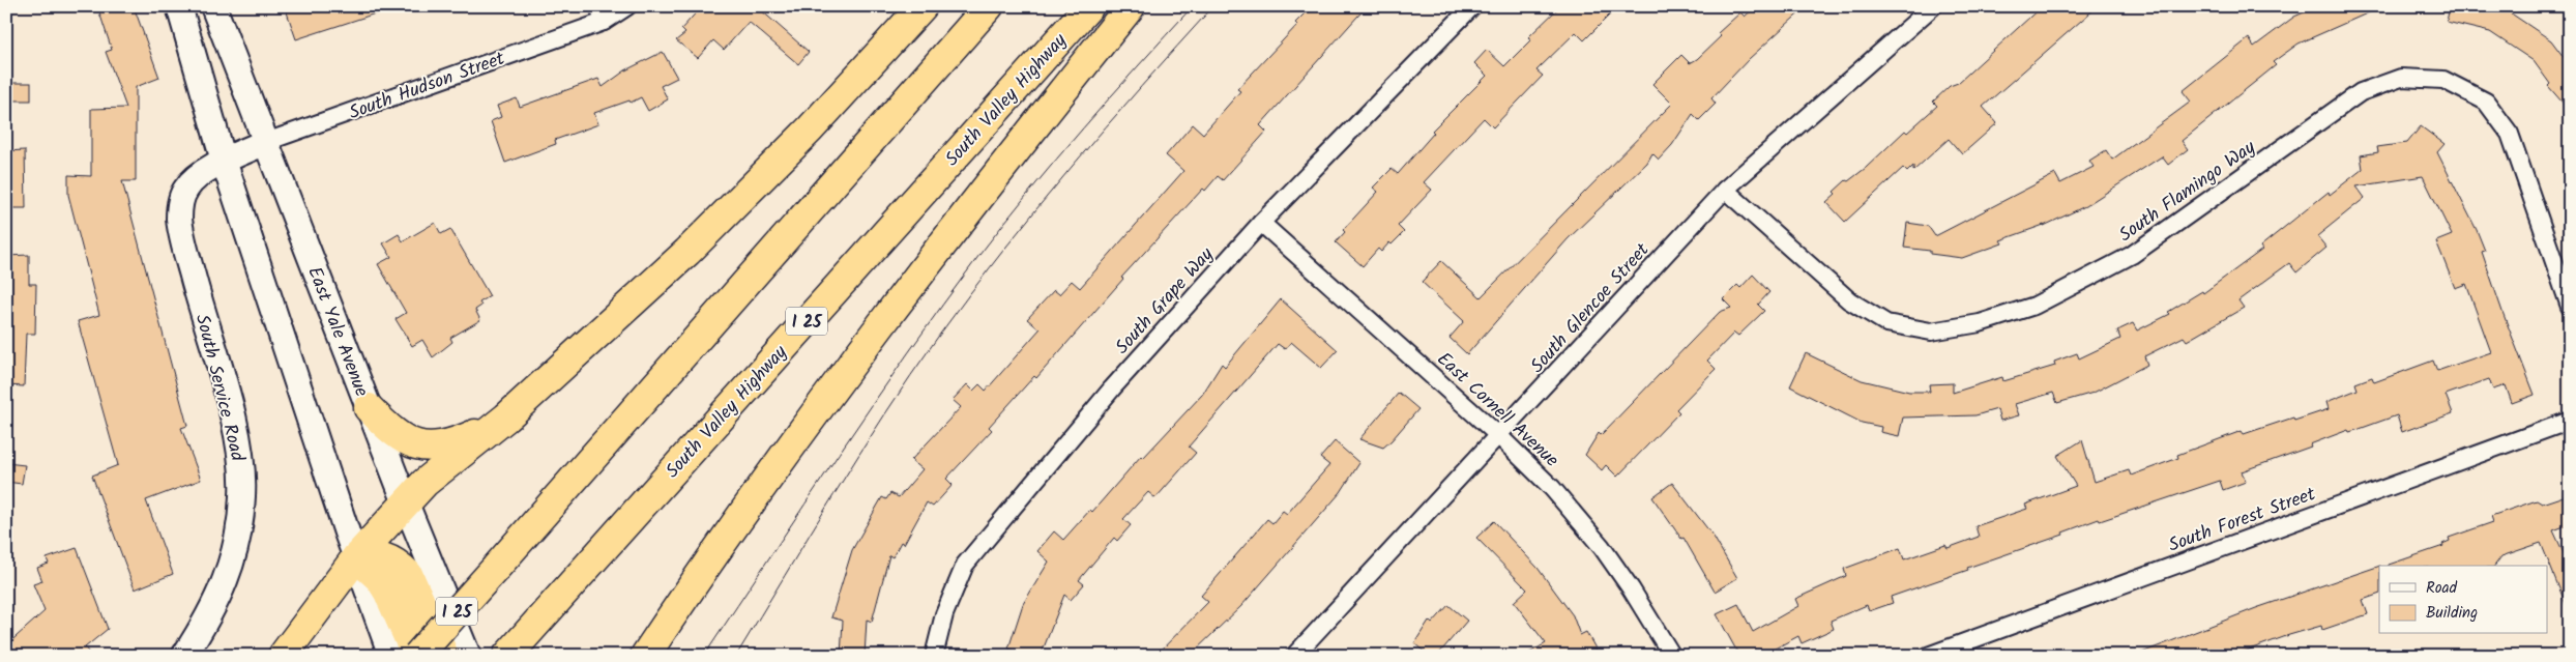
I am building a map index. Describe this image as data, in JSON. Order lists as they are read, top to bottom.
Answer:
{
  "streets": {
    "highway": ["South Valley Highway", "I 25"],
    "main road": ["South Hudson Street", "East Yale Avenue", "South Service Road"],
    "street": [
      "South Flamingo Way",
      "South Grape Way",
      "South Glencoe Street",
      "East Cornell Avenue",
      "South Forest Street"
    ]
  },
  "crossings": [
    ["South Hudson Street", "East Yale Avenue"],
    ["South Hudson Street", "South Service Road"],
    ["South Flamingo Way", "South Glencoe Street"],
    ["South Grape Way", "East Cornell Avenue"],
    ["South Glencoe Street", "East Cornell Avenue"]
  ],
  "legend": ["Road", "Building"]
}
